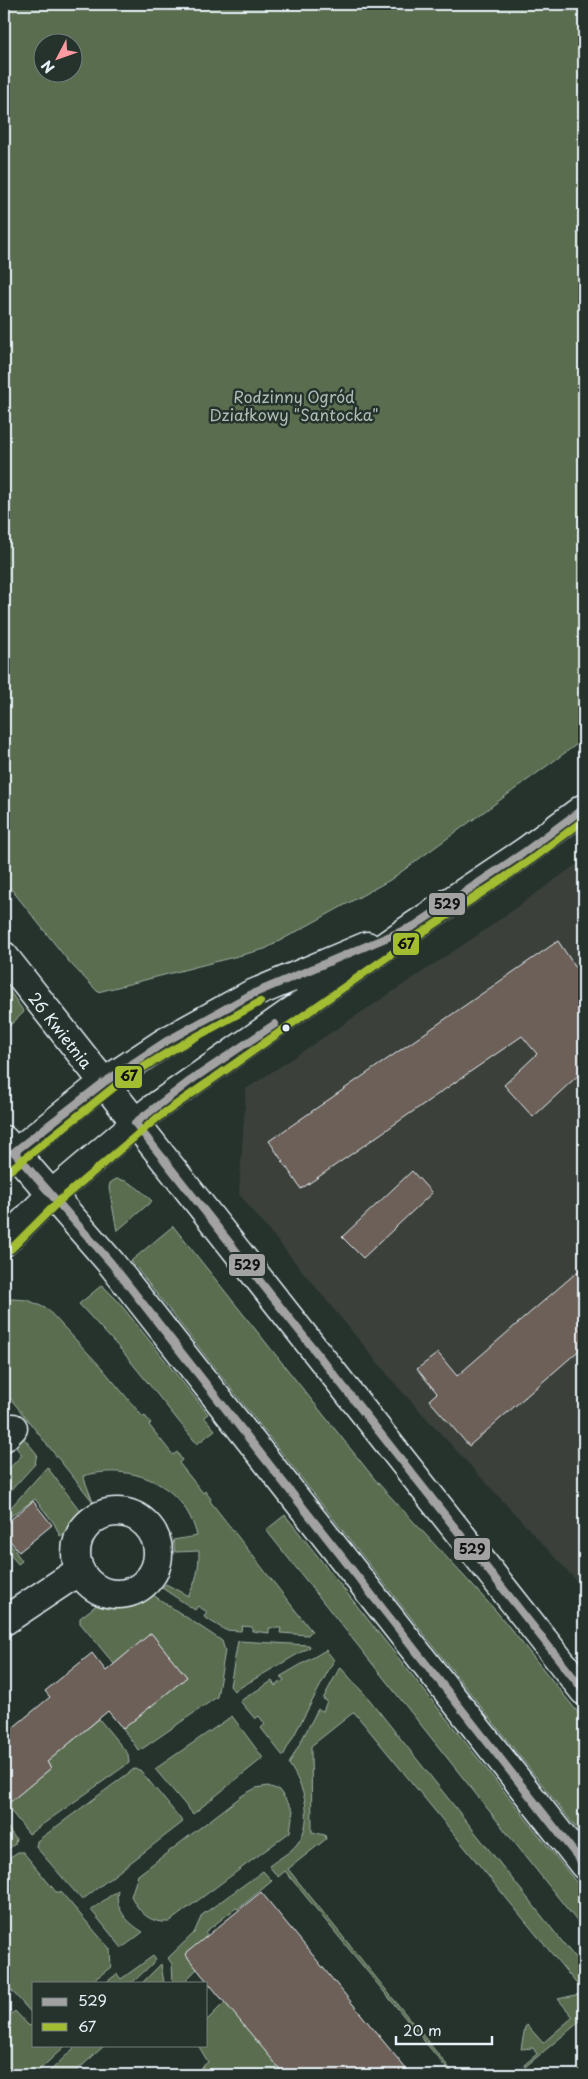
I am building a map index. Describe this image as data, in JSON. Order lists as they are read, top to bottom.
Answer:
{
  "streets": {
    "street": ["26 Kwietnia"]
  },
  "parks": ["Rodzinny Ogród Działkowy \"Santocka\""],
  "lines": ["transit line 529", "transit line 67"],
  "legend": ["529", "67"],
  "scale_bar": "20 m",
  "north": "bottom left"
}
